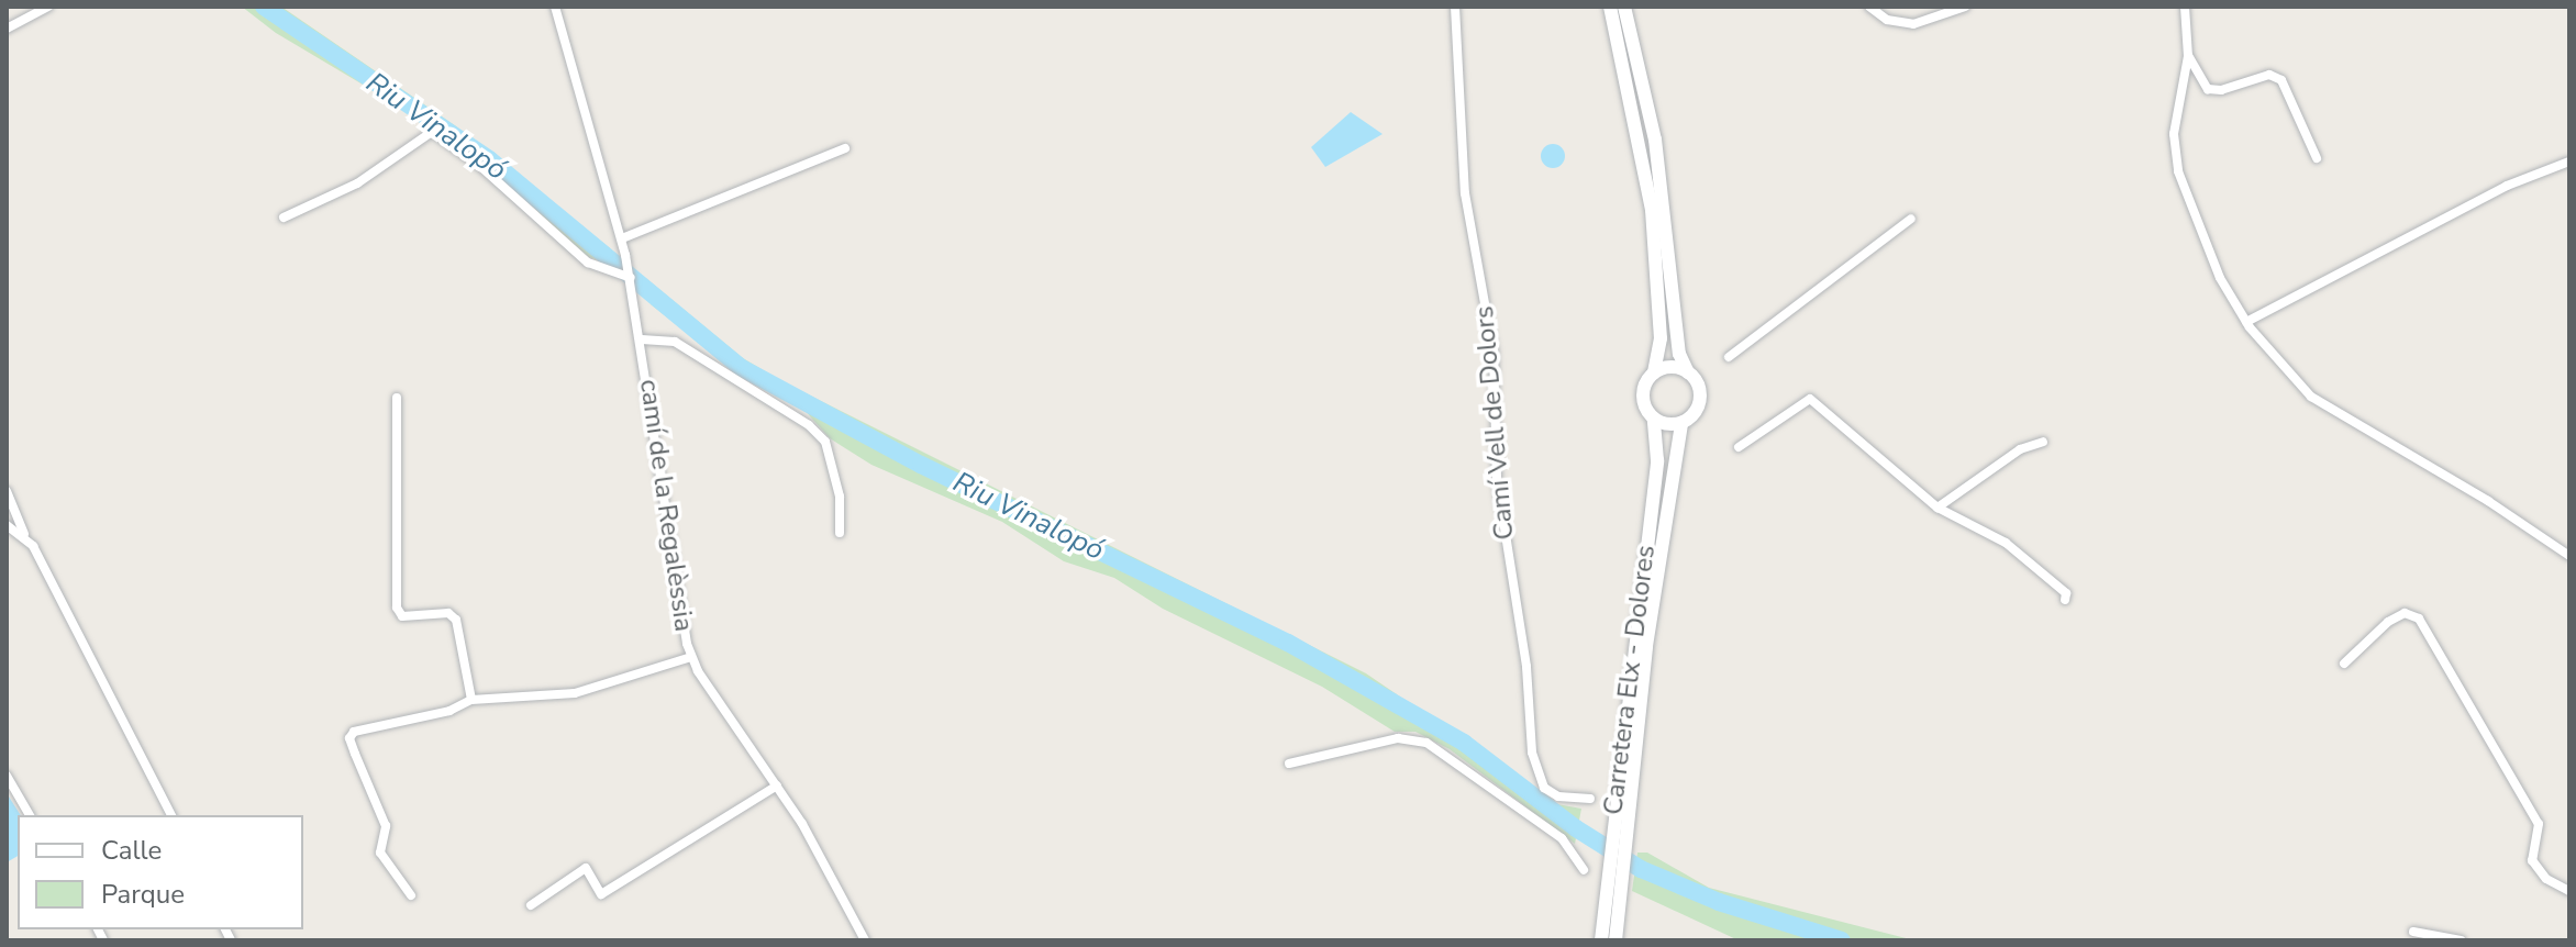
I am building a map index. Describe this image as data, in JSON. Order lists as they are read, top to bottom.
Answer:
{
  "streets": {
    "main road": ["Carretera Elx - Dolores"],
    "street": ["Camí Vell de Dolors", "camí de la Regalèssia"]
  },
  "water": ["Riu Vinalopó"],
  "legend": ["Calle", "Parque"]
}
